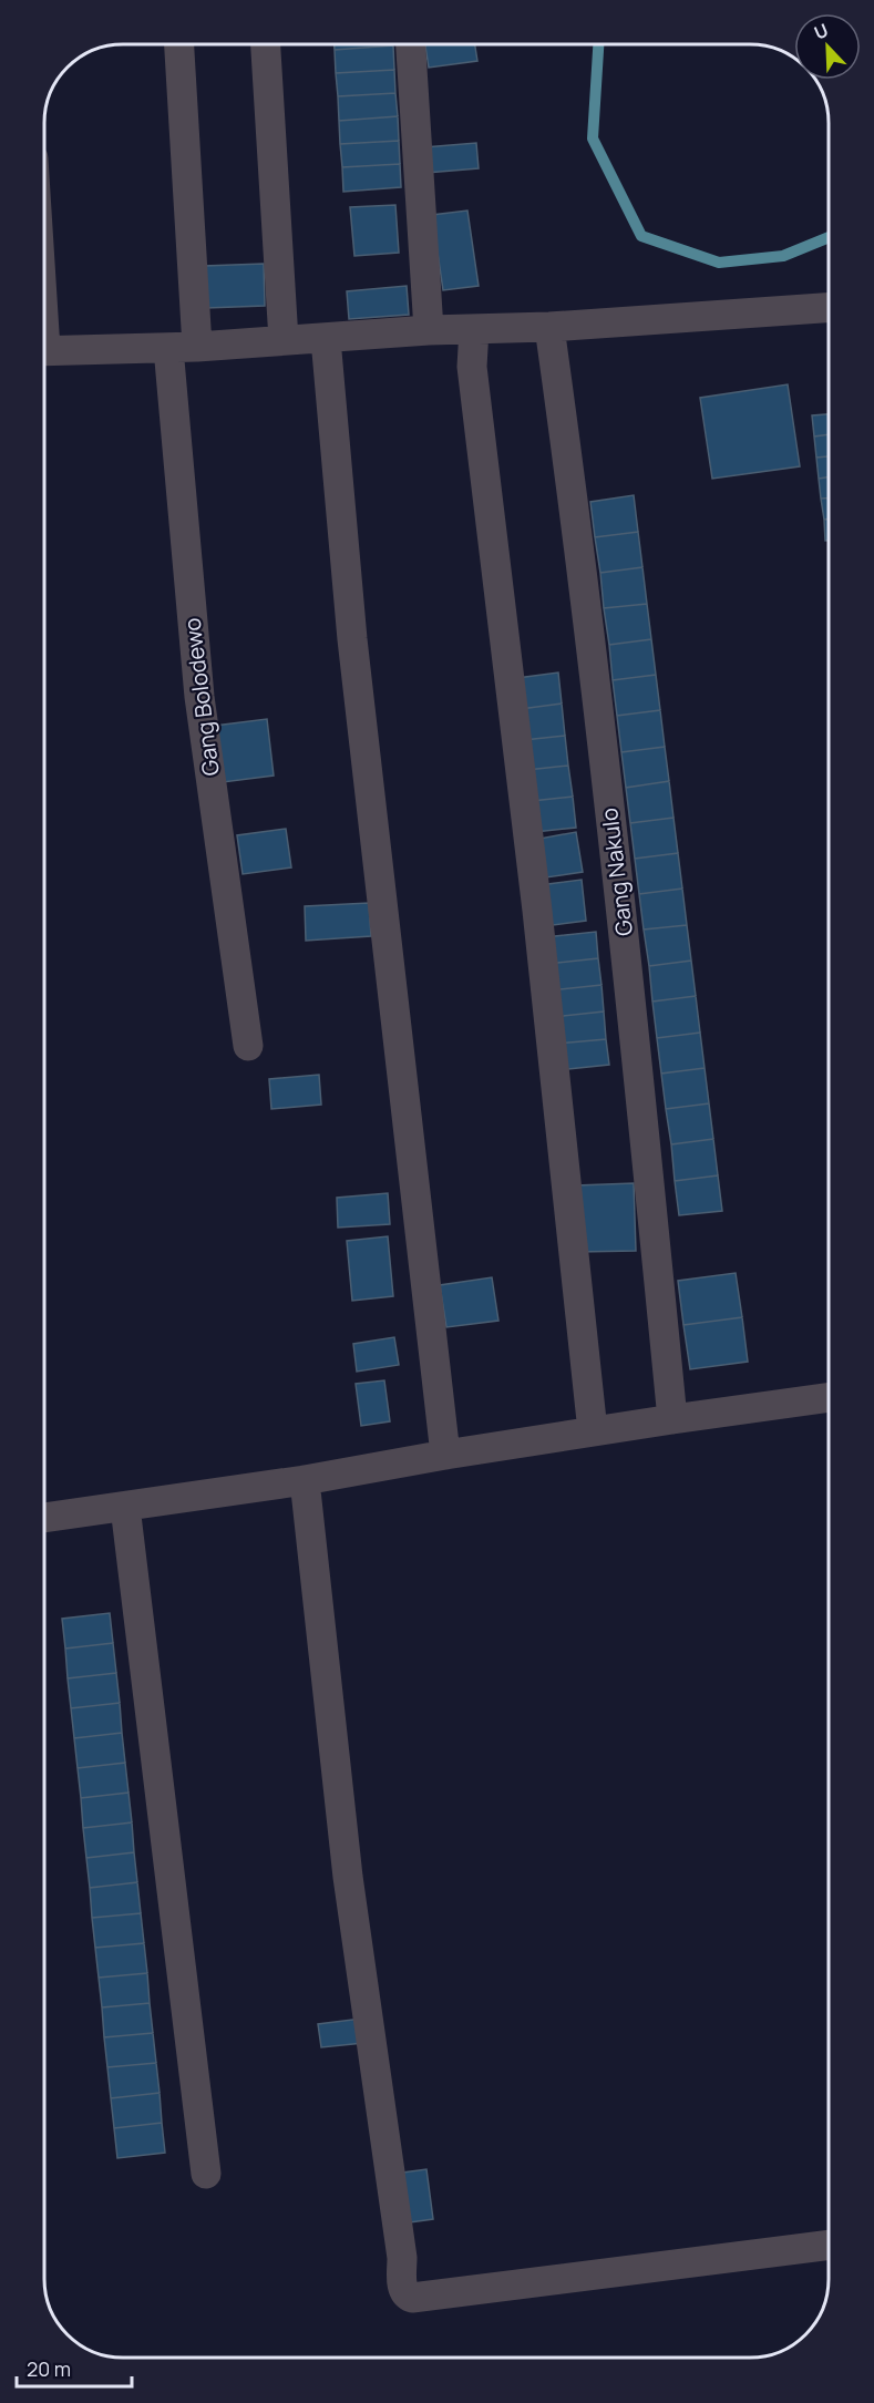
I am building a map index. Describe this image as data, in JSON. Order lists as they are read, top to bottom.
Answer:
{
  "streets": {
    "street": ["Gang Bolodewo", "Gang Nakulo"]
  },
  "scale_bar": "20 m",
  "north": "top left"
}
